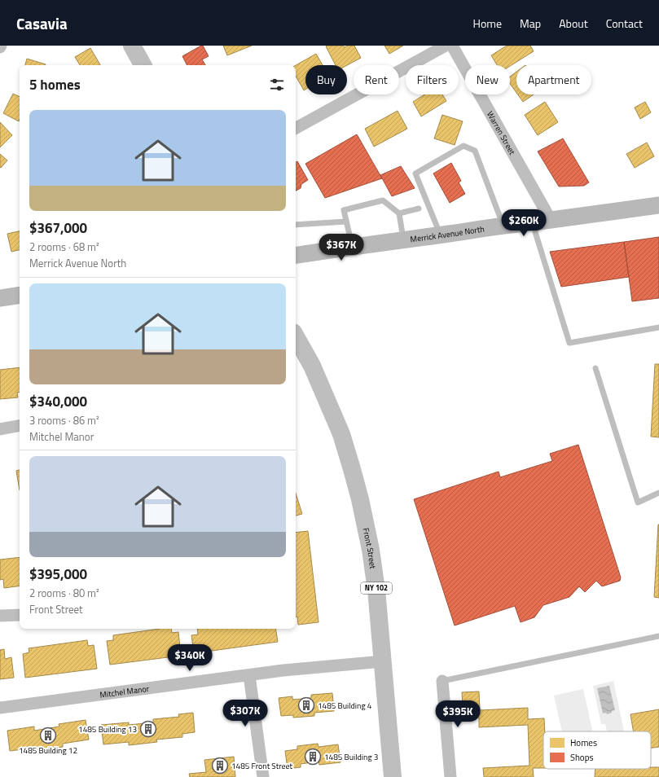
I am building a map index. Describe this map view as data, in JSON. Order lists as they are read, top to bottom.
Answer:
{
  "streets": {
    "main road": ["Merrick Avenue North", "Front Street", "NY 102"],
    "street": ["Warren Street", "Mitchel Manor"]
  },
  "crossings": [
    ["Warren Street", "Merrick Avenue North"],
    ["Front Street", "Mitchel Manor"]
  ],
  "places": {
    "building": [
      "1485 Building 4",
      "1485 Building 13",
      "1485 Building 12",
      "1485 Building 3",
      "1485 Front Street"
    ]
  },
  "legend": ["Homes", "Shops"],
  "page": {
    "header": "Casavia",
    "nav": [
      "Home",
      "Map",
      "About",
      "Contact"
    ],
    "chip": [
      "Buy",
      "Rent",
      "Filters",
      "New",
      "Apartment"
    ],
    "heading": "5 homes",
    "list": [
      {
        "name": "$367,000",
        "note": "2 rooms · 68 m² · Merrick Avenue North"
      },
      {
        "name": "$340,000",
        "note": "3 rooms · 86 m² · Mitchel Manor"
      },
      {
        "name": "$395,000",
        "note": "2 rooms · 80 m² · Front Street"
      }
    ],
    "price": [
      "$260K",
      "$367K",
      "$340K",
      "$307K",
      "$395K"
    ]
  }
}
